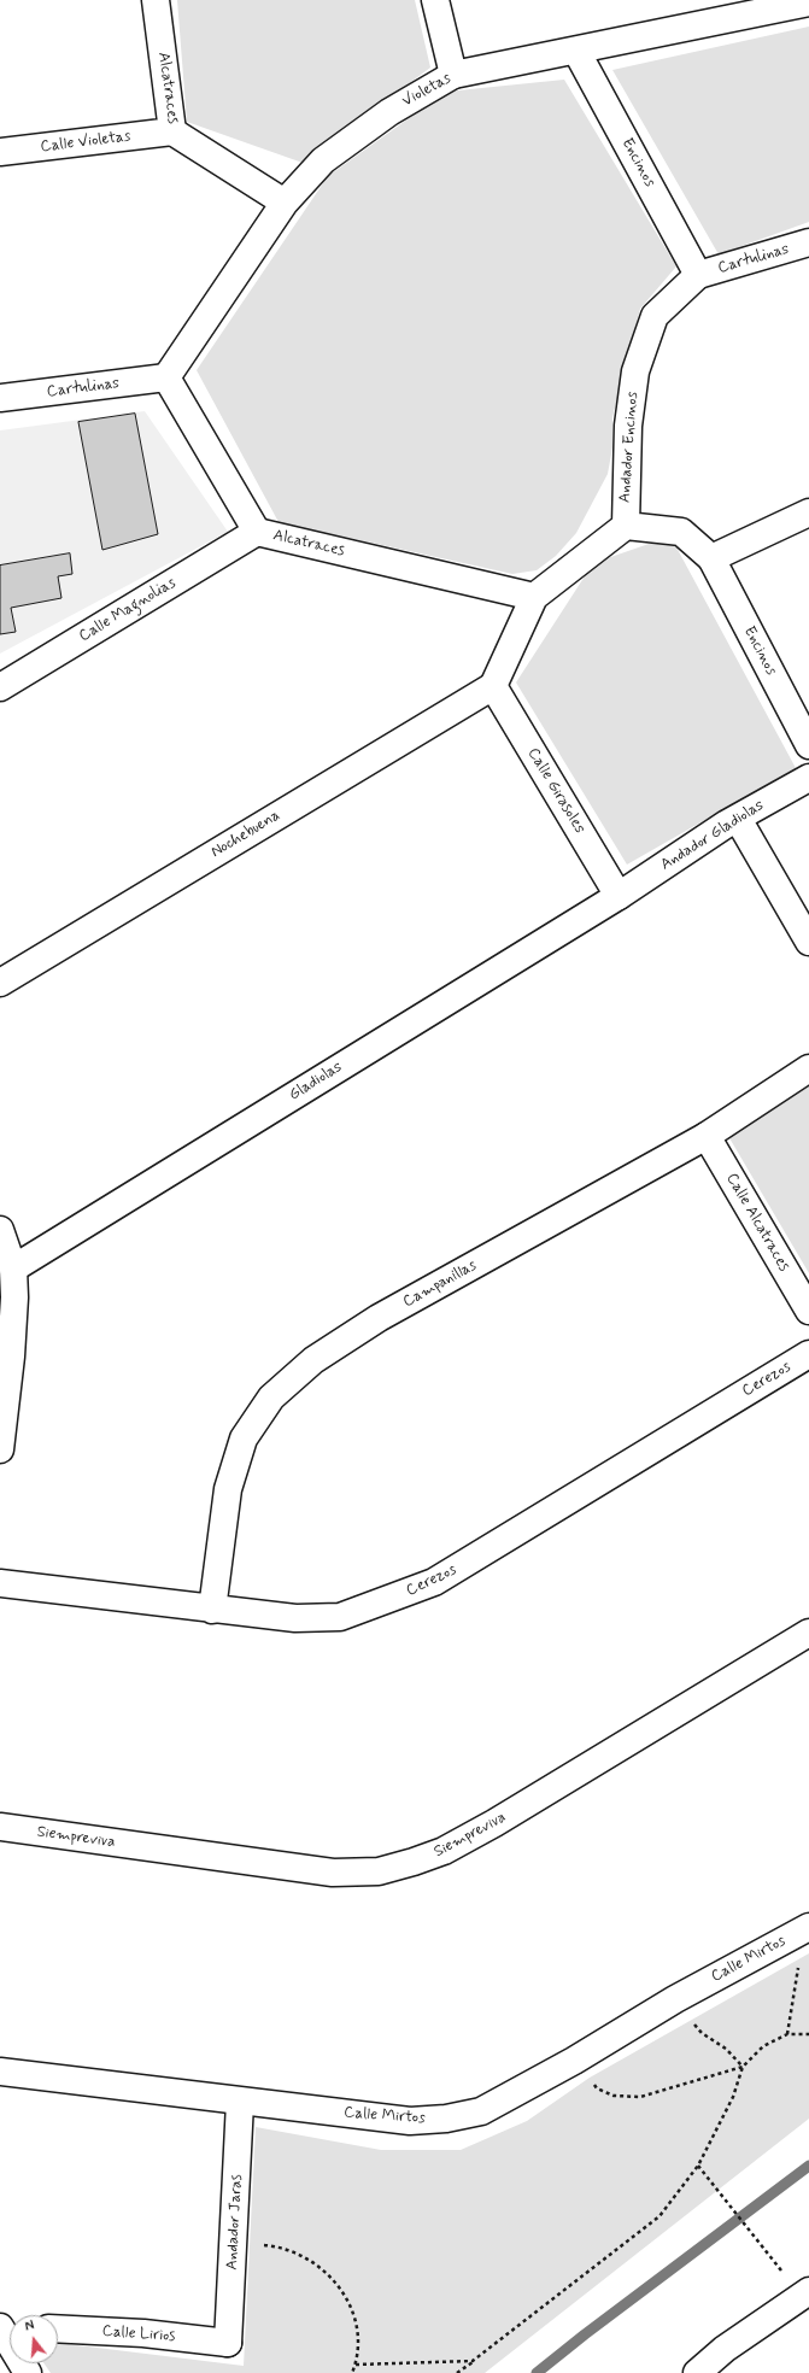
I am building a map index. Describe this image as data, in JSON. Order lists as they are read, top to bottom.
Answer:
{
  "streets": {
    "street": [
      "Alcatraces",
      "Violetas",
      "Calle Violetas",
      "Encinos",
      "Cartulinas",
      "Andador Encinos",
      "Calle Magnolias",
      "Calle Girasoles",
      "Nochebuena",
      "Andador Gladiolas",
      "Gladiolas",
      "Calle Alcatraces",
      "Campanillas",
      "Cerezos",
      "Siempreviva",
      "Calle Mirtos",
      "Andador Jaras",
      "Calle Lirios"
    ]
  },
  "crossings": [
    ["Alcatraces", "Violetas"],
    ["Alcatraces", "Calle Violetas"],
    ["Alcatraces", "Cartulinas"],
    ["Alcatraces", "Calle Magnolias"],
    ["Violetas", "Encinos"],
    ["Violetas", "Cartulinas"],
    ["Encinos", "Cartulinas"],
    ["Encinos", "Andador Encinos"],
    ["Cartulinas", "Andador Encinos"],
    ["Calle Girasoles", "Nochebuena"],
    ["Calle Girasoles", "Andador Gladiolas"],
    ["Calle Girasoles", "Gladiolas"],
    ["Andador Gladiolas", "Gladiolas"],
    ["Calle Alcatraces", "Campanillas"],
    ["Campanillas", "Cerezos"],
    ["Calle Mirtos", "Andador Jaras"],
    ["Andador Jaras", "Calle Lirios"]
  ],
  "north": "top"
}
